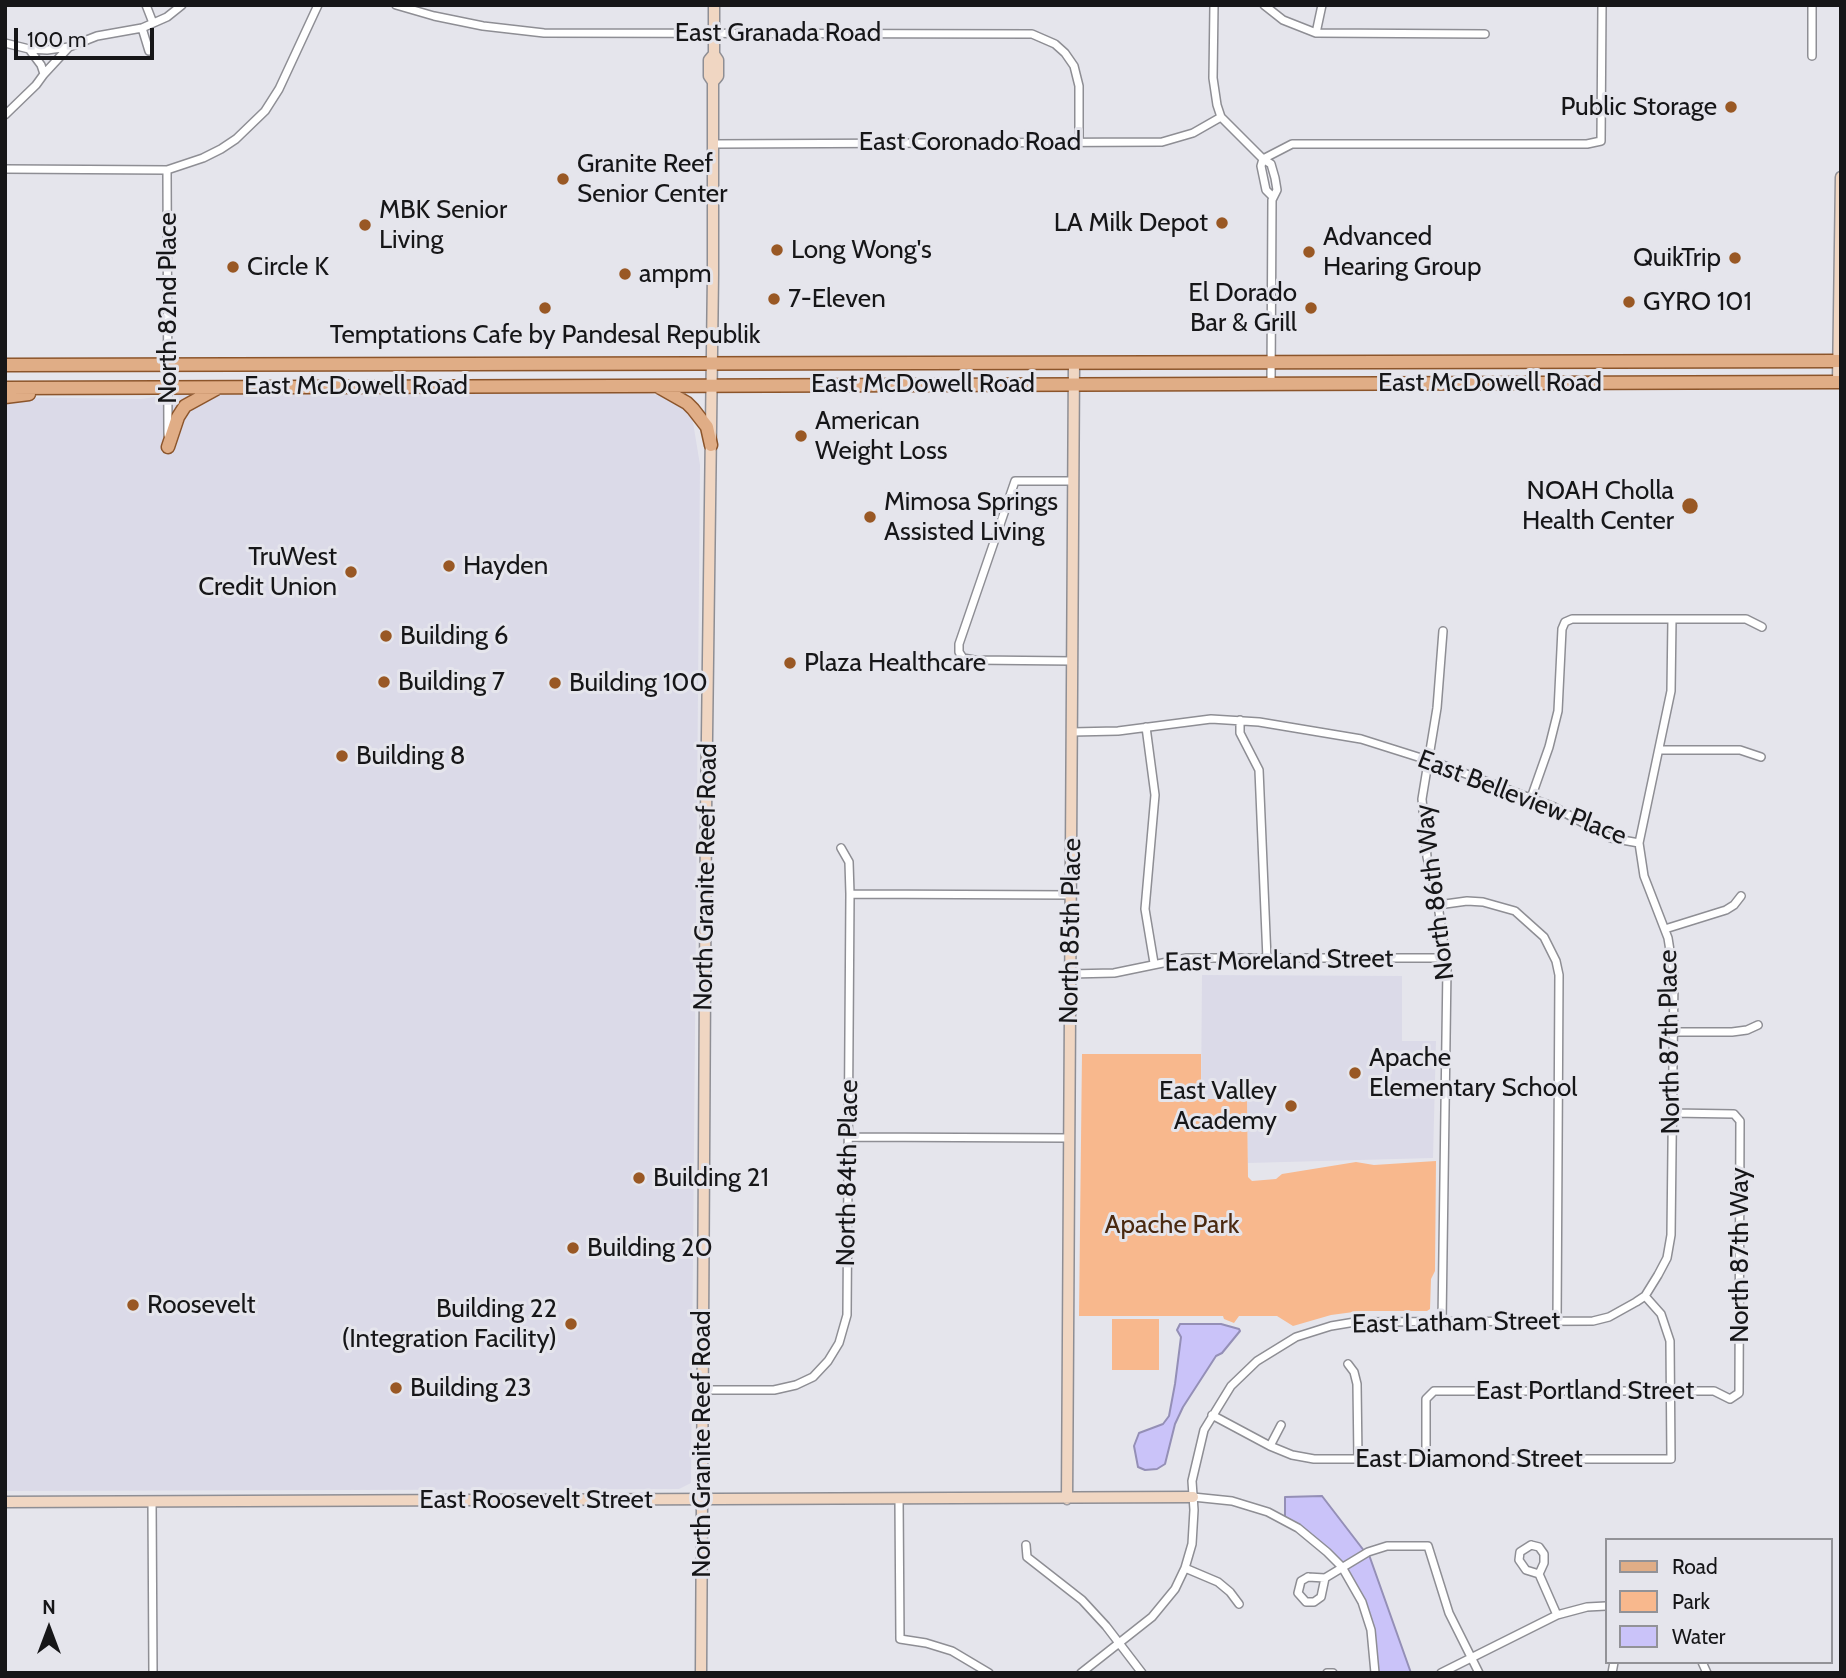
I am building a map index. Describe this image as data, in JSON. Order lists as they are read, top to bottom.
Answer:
{
  "streets": {
    "main road": ["East McDowell Road"],
    "street": [
      "East Granada Road",
      "East Coronado Road",
      "North 82nd Place",
      "East Belleview Place",
      "North Granite Reef Road",
      "North 86th Way",
      "North 85th Place",
      "East Moreland Street",
      "North 87th Place",
      "North 84th Place",
      "North 87th Way",
      "East Latham Street",
      "East Portland Street",
      "East Diamond Street",
      "East Roosevelt Street"
    ]
  },
  "crossings": [
    ["East Granada Road", "East Coronado Road"],
    ["East Granada Road", "North Granite Reef Road"],
    ["East Coronado Road", "North Granite Reef Road"],
    ["North 82nd Place", "East McDowell Road"],
    ["East McDowell Road", "North Granite Reef Road"],
    ["East McDowell Road", "North 85th Place"],
    ["East Belleview Place", "North 86th Way"],
    ["East Belleview Place", "North 85th Place"],
    ["East Belleview Place", "North 87th Place"],
    ["North Granite Reef Road", "North 84th Place"],
    ["North Granite Reef Road", "East Roosevelt Street"],
    ["North 86th Way", "East Moreland Street"],
    ["North 86th Way", "East Latham Street"],
    ["North 85th Place", "East Moreland Street"],
    ["North 85th Place", "East Roosevelt Street"],
    ["North 87th Place", "North 87th Way"],
    ["North 87th Place", "East Latham Street"],
    ["North 87th Way", "East Portland Street"],
    ["East Latham Street", "East Diamond Street"],
    ["East Latham Street", "East Roosevelt Street"],
    ["East Portland Street", "East Diamond Street"]
  ],
  "parks": ["Apache Park"],
  "places": [
    "Public Storage",
    "Granite Reef Senior Center",
    "LA Milk Depot",
    "MBK Senior Living",
    "Long Wong's",
    "Advanced Hearing Group",
    "QuikTrip",
    "Circle K",
    "ampm",
    "7-Eleven",
    "GYRO 101",
    "Temptations Cafe by Pandesal Republik",
    "El Dorado Bar & Grill",
    "American Weight Loss",
    "NOAH Cholla Health Center",
    "Mimosa Springs Assisted Living",
    "Hayden",
    "TruWest Credit Union",
    "Building 6",
    "Plaza Healthcare",
    "Building 7",
    "Building 100",
    "Building 8",
    "Apache Elementary School",
    "East Valley Academy",
    "Building 21",
    "Building 20",
    "Roosevelt",
    "Building 22 (Integration Facility)",
    "Building 23"
  ],
  "legend": ["Road", "Park", "Water"],
  "scale_bar": "100 m",
  "north": "top"
}
